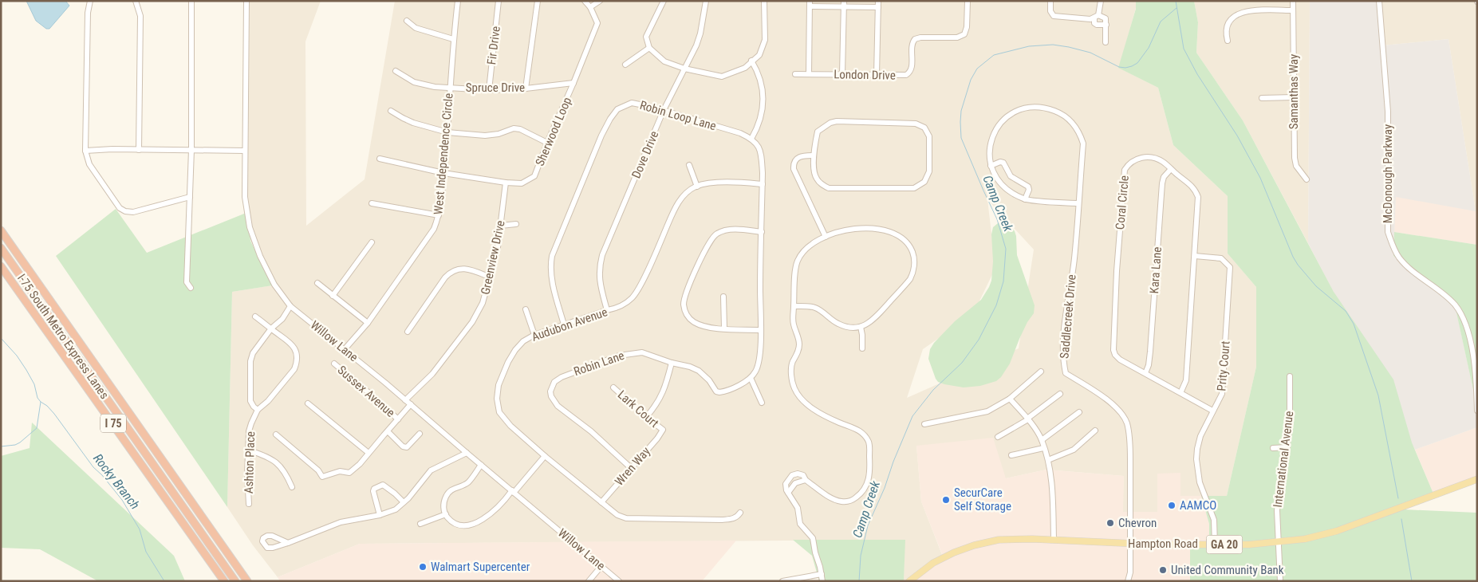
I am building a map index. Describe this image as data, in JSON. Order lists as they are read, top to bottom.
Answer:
{
  "streets": {
    "highway": ["I-75 South Metro Express Lanes", "I 75"],
    "main road": ["Hampton Road", "GA 20"],
    "street": [
      "Fir Drive",
      "London Drive",
      "Spruce Drive",
      "Samanthas Way",
      "Robin Loop Lane",
      "Sherwood Loop",
      "West Independence Circle",
      "Dove Drive",
      "McDonough Parkway",
      "Coral Circle",
      "Greenview Drive",
      "Kara Lane",
      "Saddlecreek Drive",
      "Audubon Avenue",
      "Willow Lane",
      "Robin Lane",
      "Prity Court",
      "Sussex Avenue",
      "Lark Court",
      "International Avenue",
      "Ashton Place",
      "Wren Way"
    ]
  },
  "crossings": [
    ["Fir Drive", "Spruce Drive"],
    ["Spruce Drive", "Sherwood Loop"],
    ["Spruce Drive", "West Independence Circle"],
    ["Robin Loop Lane", "Dove Drive"],
    ["Robin Loop Lane", "Audubon Avenue"],
    ["Sherwood Loop", "West Independence Circle"],
    ["Sherwood Loop", "Greenview Drive"],
    ["West Independence Circle", "Willow Lane"],
    ["Dove Drive", "Audubon Avenue"],
    ["Coral Circle", "Kara Lane"],
    ["Coral Circle", "Prity Court"],
    ["Greenview Drive", "Willow Lane"],
    ["Saddlecreek Drive", "Hampton Road"],
    ["Audubon Avenue", "Wren Way"],
    ["Robin Lane", "Wren Way"],
    ["Prity Court", "Hampton Road"],
    ["Lark Court", "Wren Way"],
    ["International Avenue", "Hampton Road"]
  ],
  "water": ["Camp Creek", "Rocky Branch"],
  "places": [
    "SecurCare Self Storage",
    "AAMCO",
    "Chevron",
    "Walmart Supercenter",
    "United Community Bank"
  ]
}
